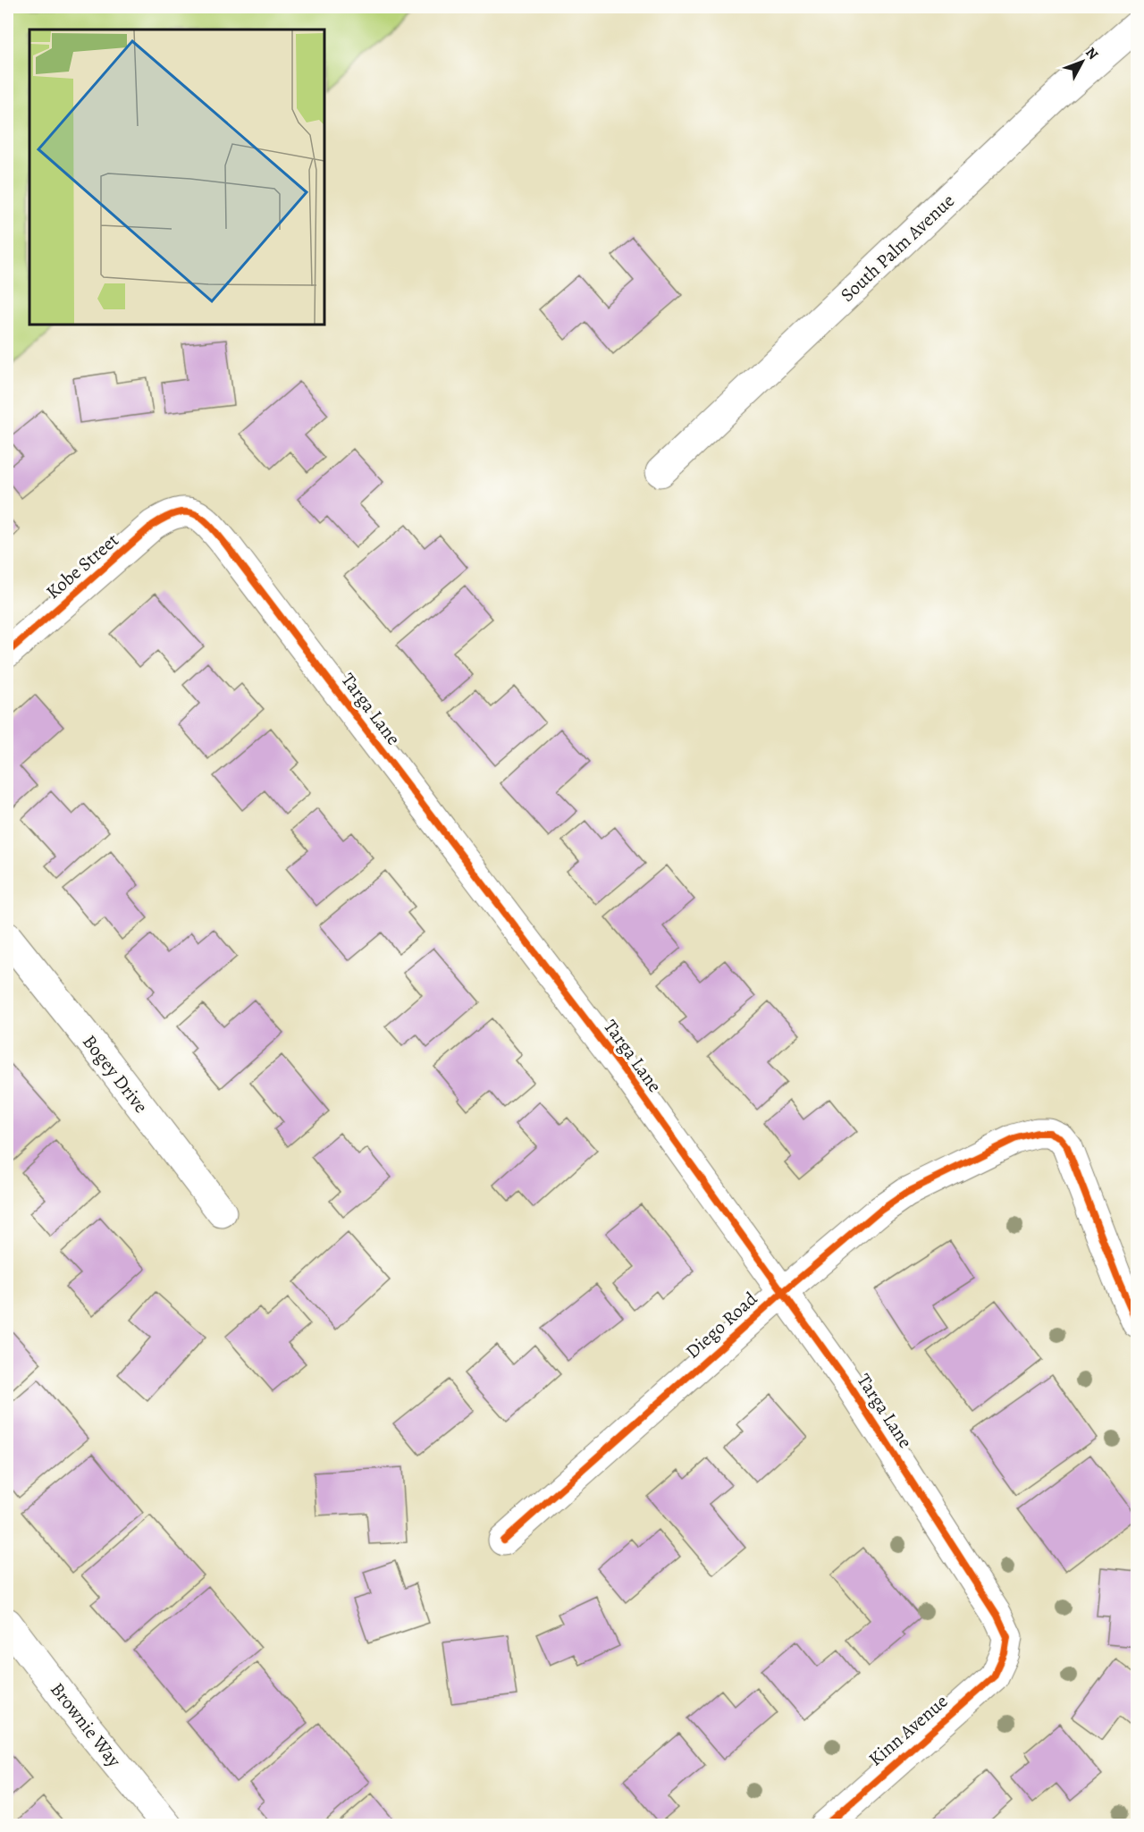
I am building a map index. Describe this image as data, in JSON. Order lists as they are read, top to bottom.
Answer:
{
  "streets": {
    "street": [
      "South Palm Avenue",
      "Kobe Street",
      "Targa Lane",
      "Bogey Drive",
      "Diego Road",
      "Brownie Way",
      "Kinn Avenue"
    ]
  },
  "crossings": [
    ["Kobe Street", "Targa Lane"],
    ["Targa Lane", "Diego Road"],
    ["Targa Lane", "Kinn Avenue"]
  ],
  "north": "top right"
}
